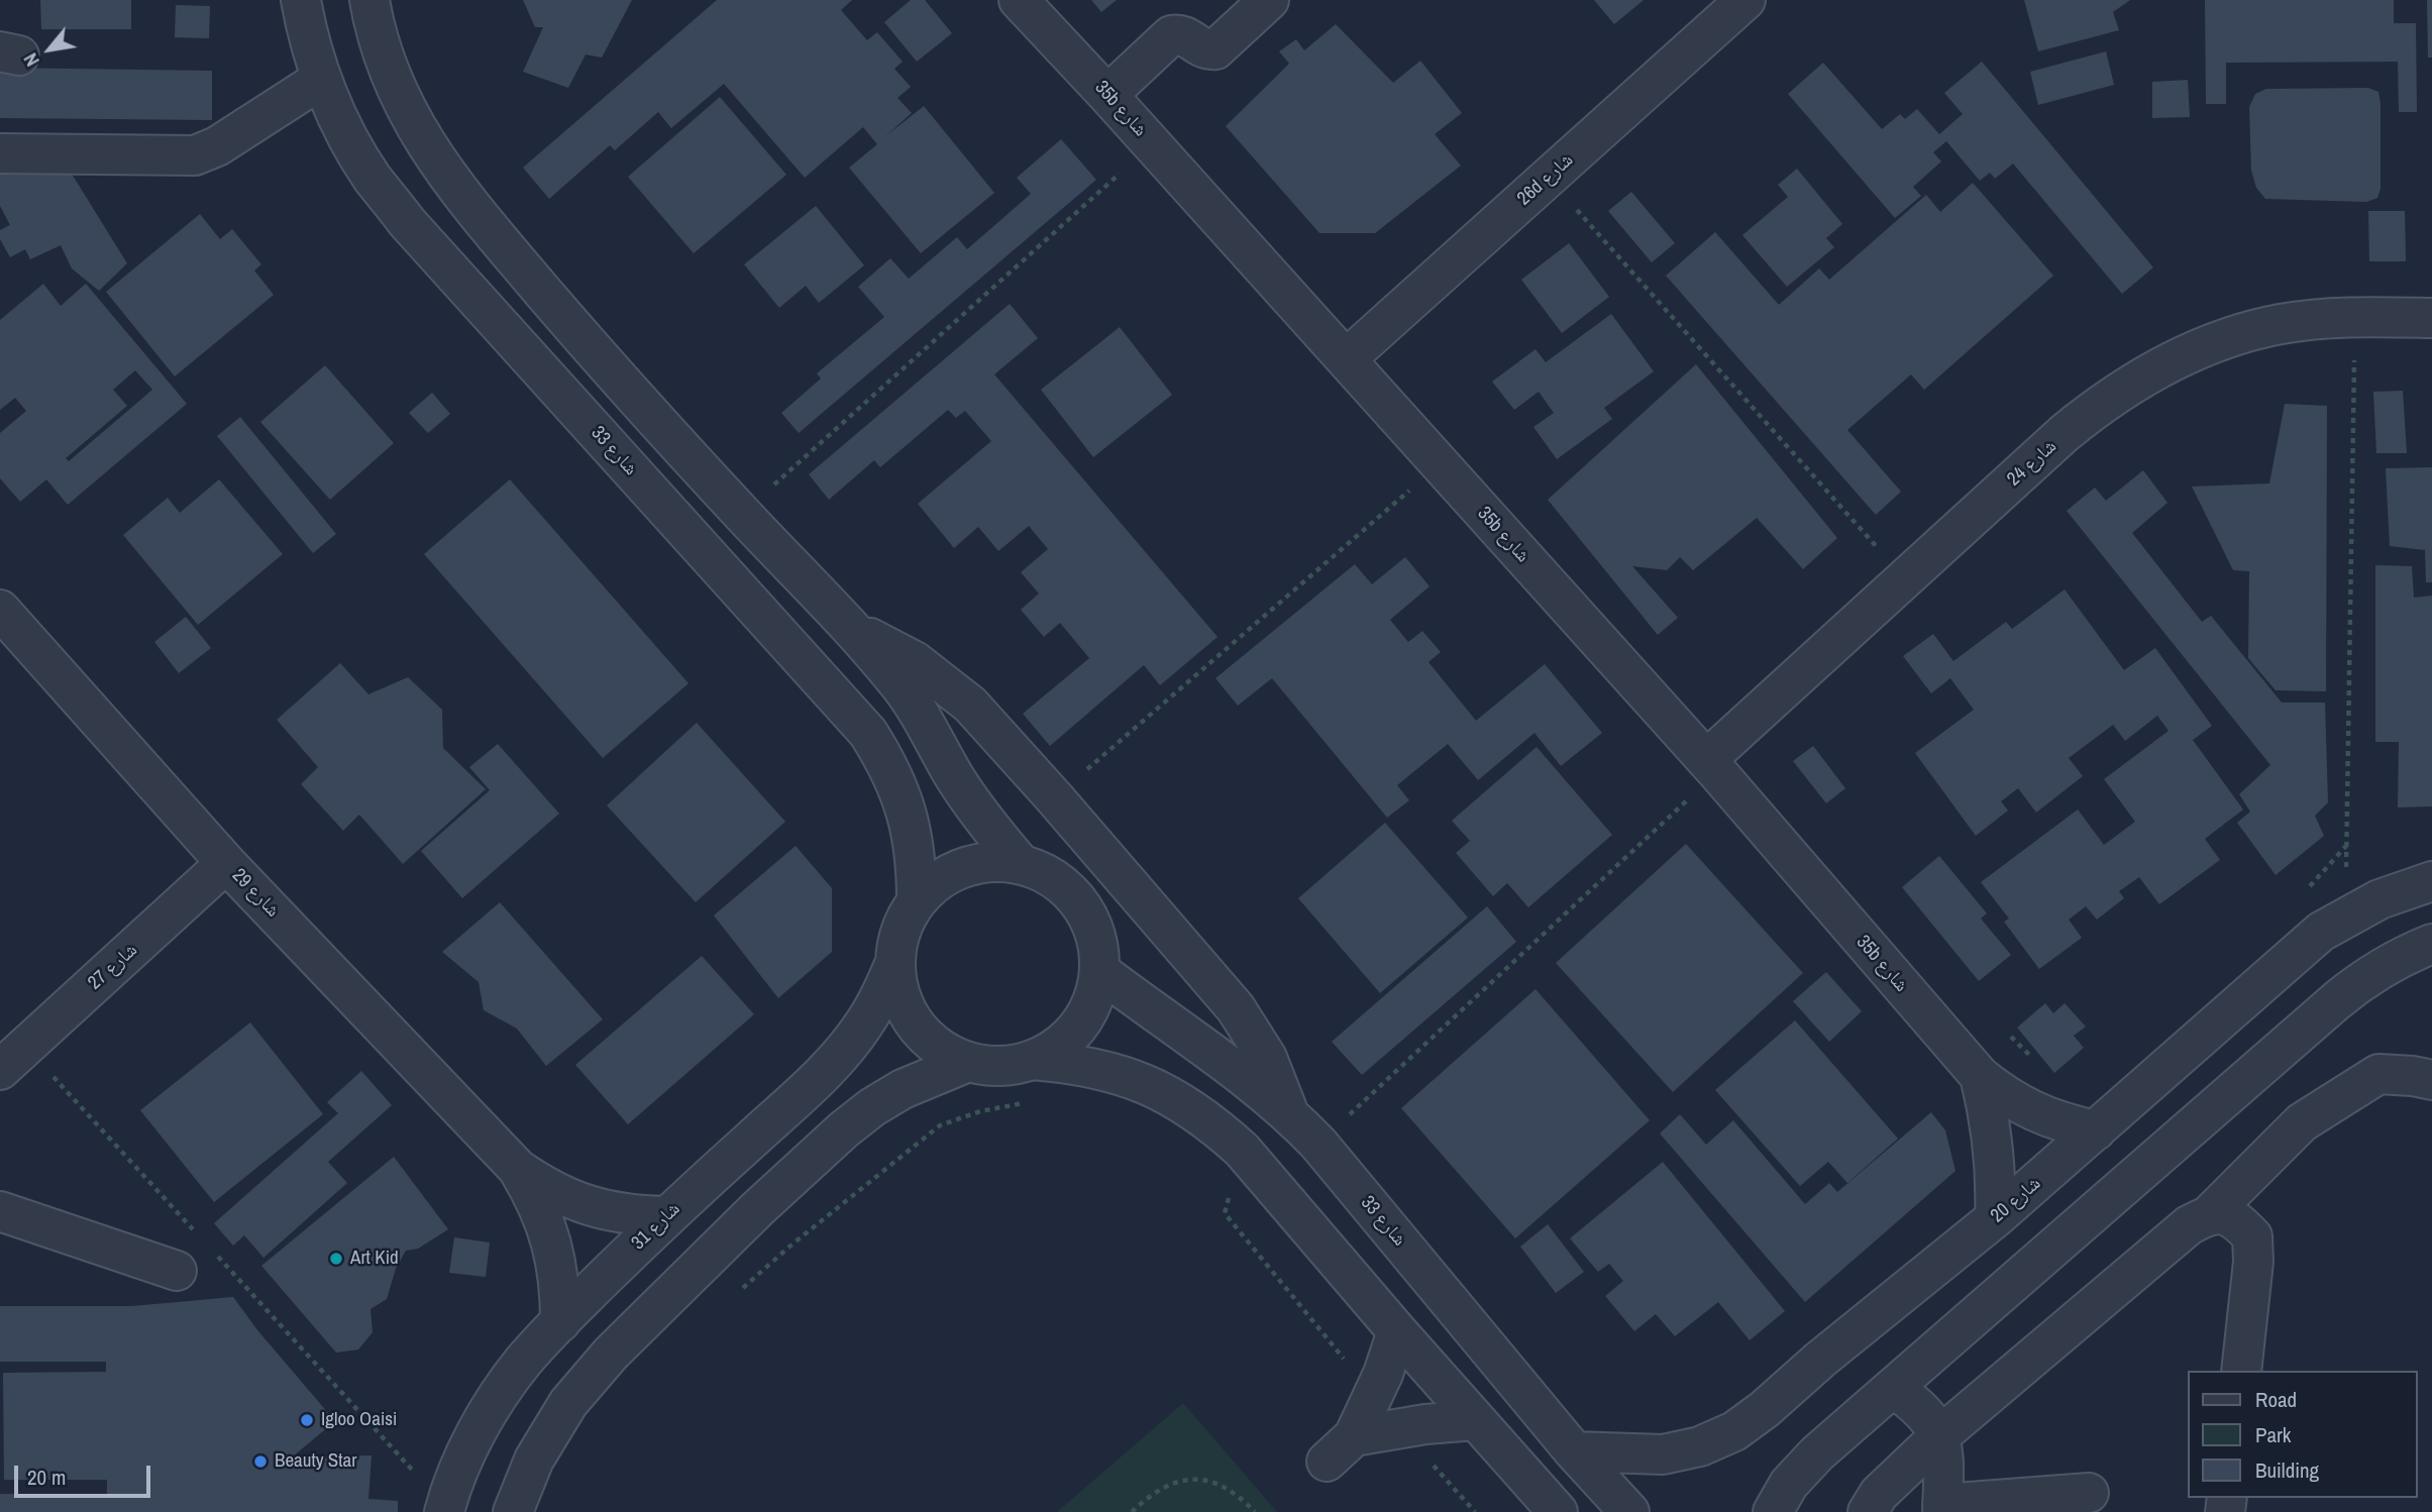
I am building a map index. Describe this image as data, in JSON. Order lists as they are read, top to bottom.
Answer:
{
  "streets": {
    "street": [
      "35b شارع",
      "26d شارع",
      "شارع 33",
      "شارع 24",
      "شارع 29",
      "شارع 27",
      "شارع 20",
      "شارع 31"
    ]
  },
  "crossings": [
    ["35b شارع", "26d شارع"],
    ["35b شارع", "شارع 24"],
    ["35b شارع", "شارع 20"],
    ["شارع 33", "شارع 20"],
    ["شارع 33", "شارع 31"],
    ["شارع 29", "شارع 27"],
    ["شارع 29", "شارع 31"]
  ],
  "places": ["Art Kid", "Igloo Oaisi", "Beauty Star"],
  "legend": ["Road", "Park", "Building"],
  "scale_bar": "20 m",
  "north": "bottom left"
}
